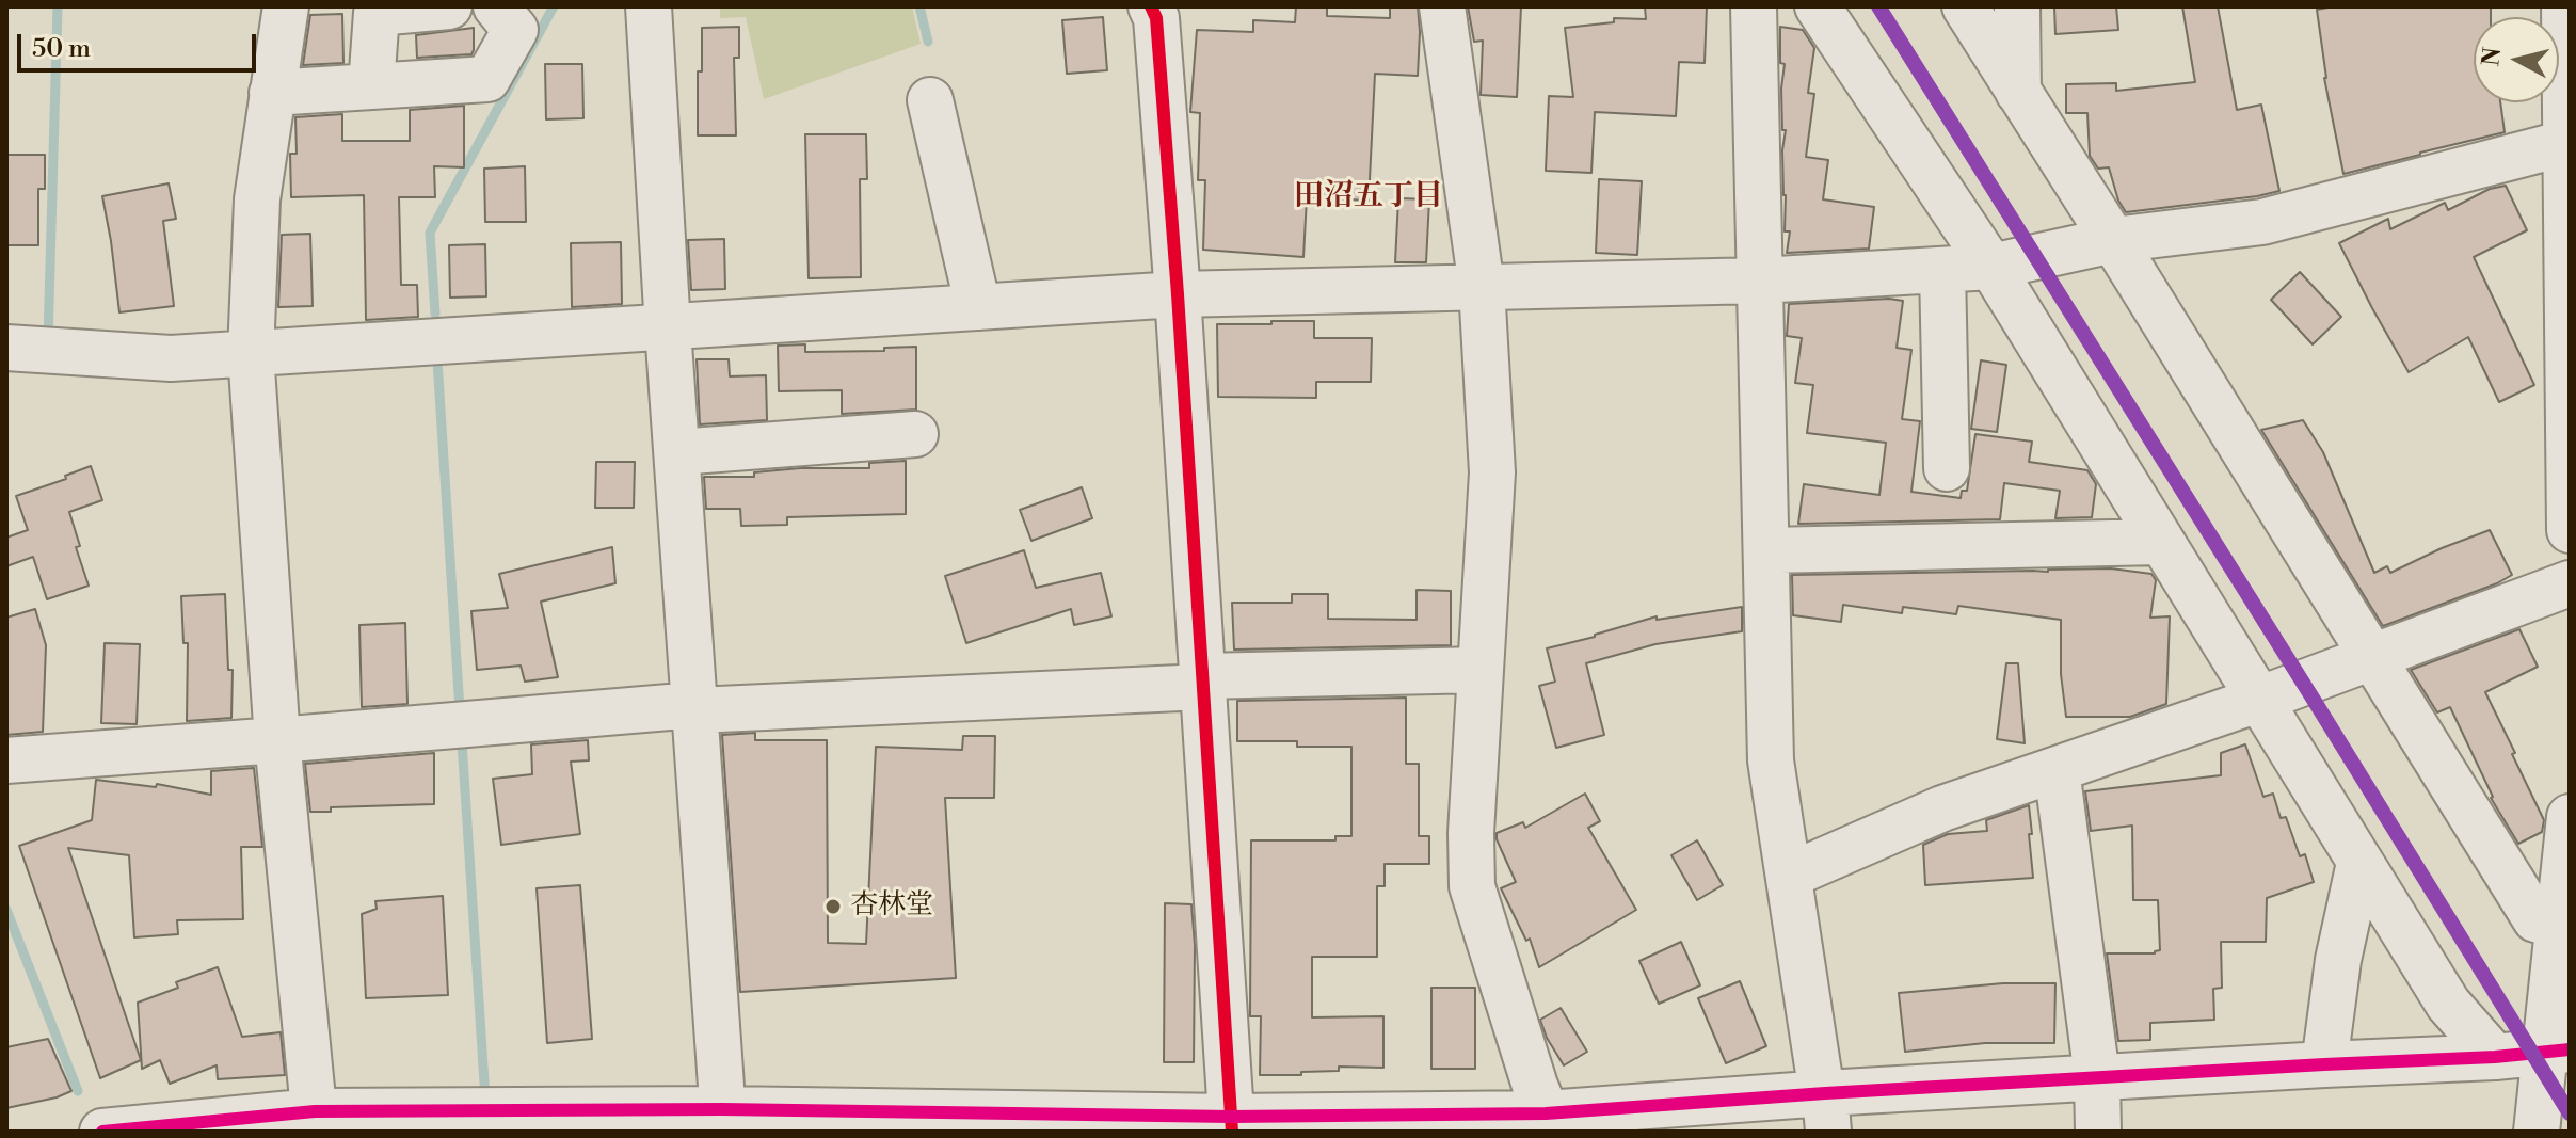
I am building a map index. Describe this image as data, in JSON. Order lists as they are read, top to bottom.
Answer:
{
  "districts": ["田沼五丁目"],
  "places": ["杏林堂"],
  "scale_bar": "50 m",
  "north": "left"
}
